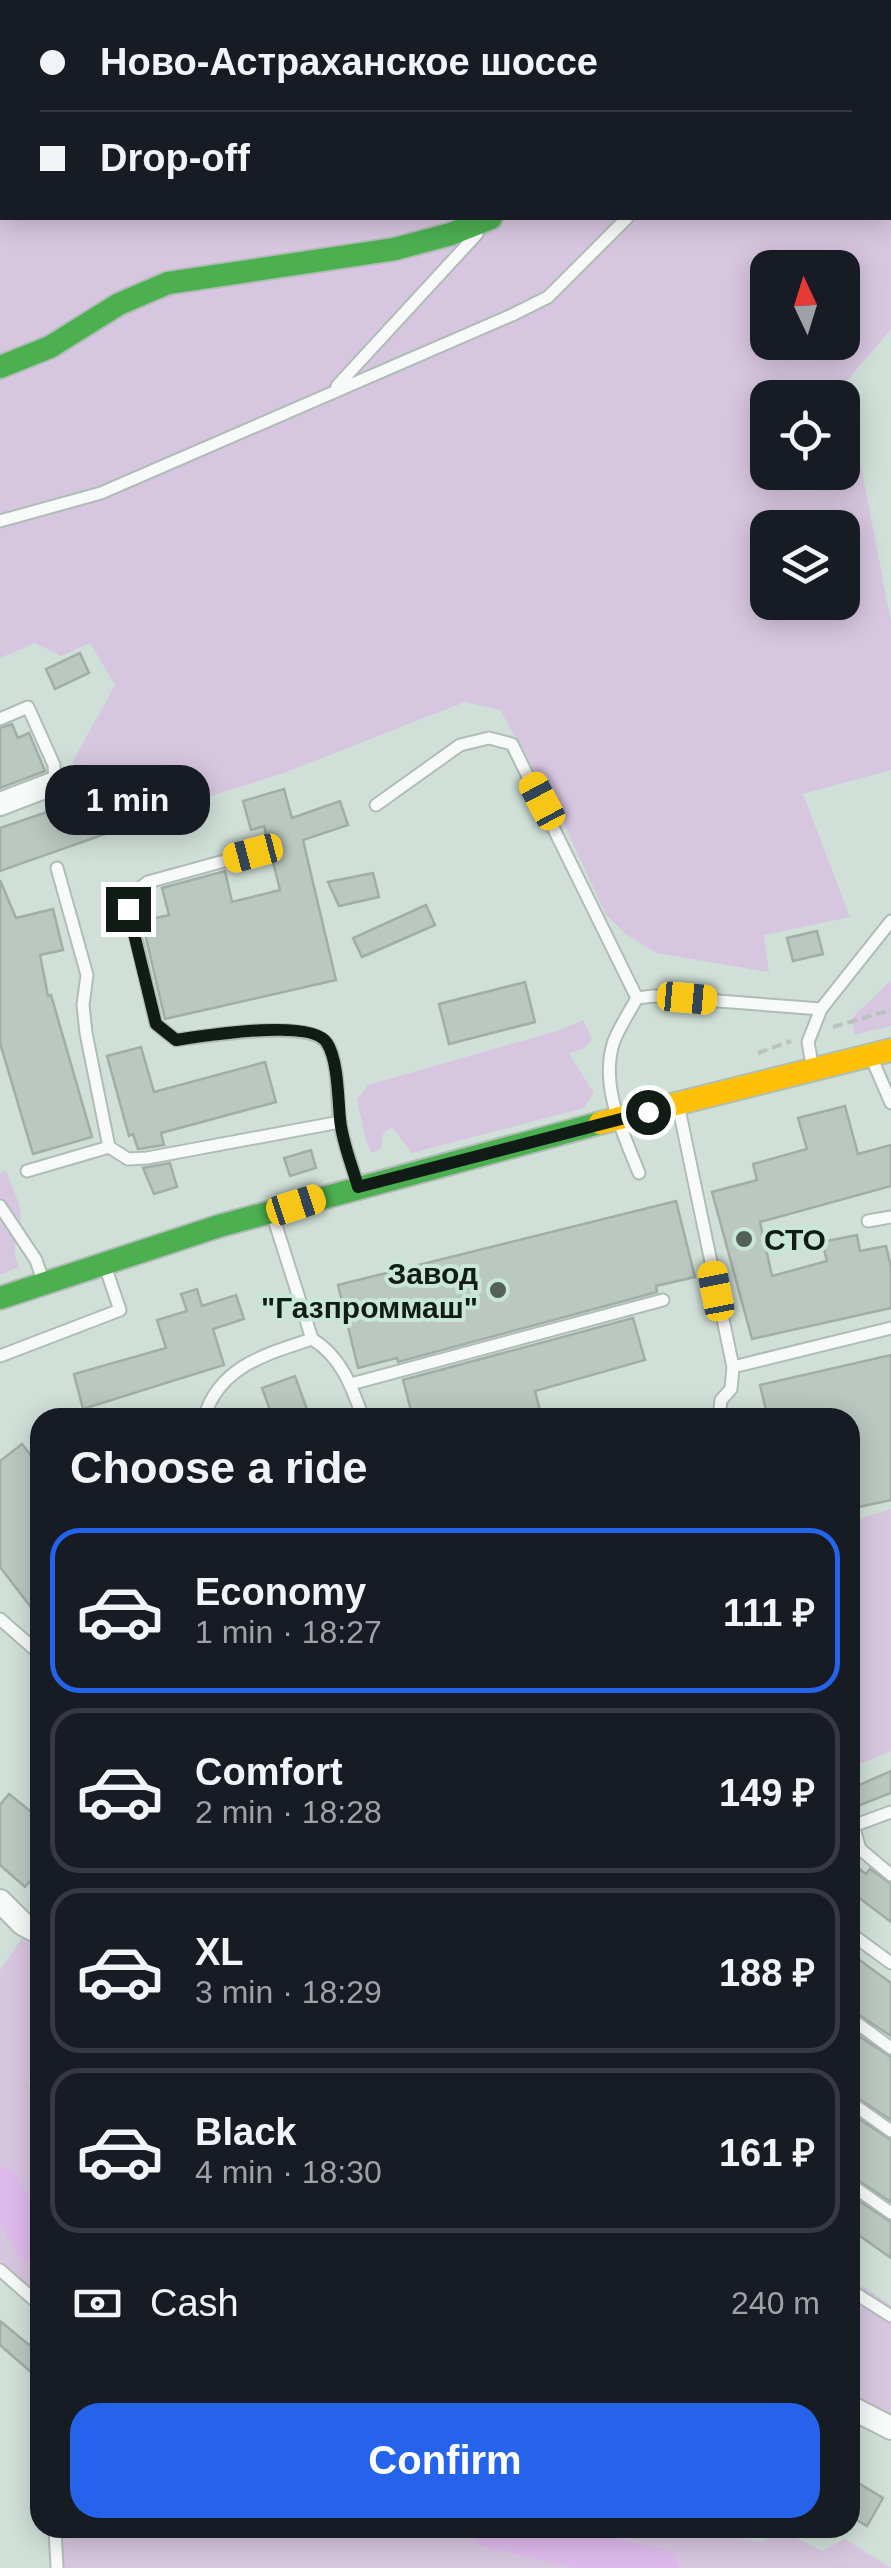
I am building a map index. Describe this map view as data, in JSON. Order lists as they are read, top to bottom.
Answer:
{
  "places": ["СТО", "Завод \"Газпроммаш\""],
  "north": "top",
  "page": {
    "banner": ["Ново-Астраханское шоссе", "Drop-off"],
    "bubble": "1 min",
    "heading": "Choose a ride",
    "list": [
      {
        "name": "Economy",
        "note": "1 min · 18:27",
        "value": "111 ₽"
      },
      {
        "name": "Comfort",
        "note": "2 min · 18:28",
        "value": "149 ₽"
      },
      {
        "name": "XL",
        "note": "3 min · 18:29",
        "value": "188 ₽"
      },
      {
        "name": "Black",
        "note": "4 min · 18:30",
        "value": "161 ₽"
      }
    ],
    "pay": ["Cash", "240 m"],
    "buttons": "Confirm"
  }
}
